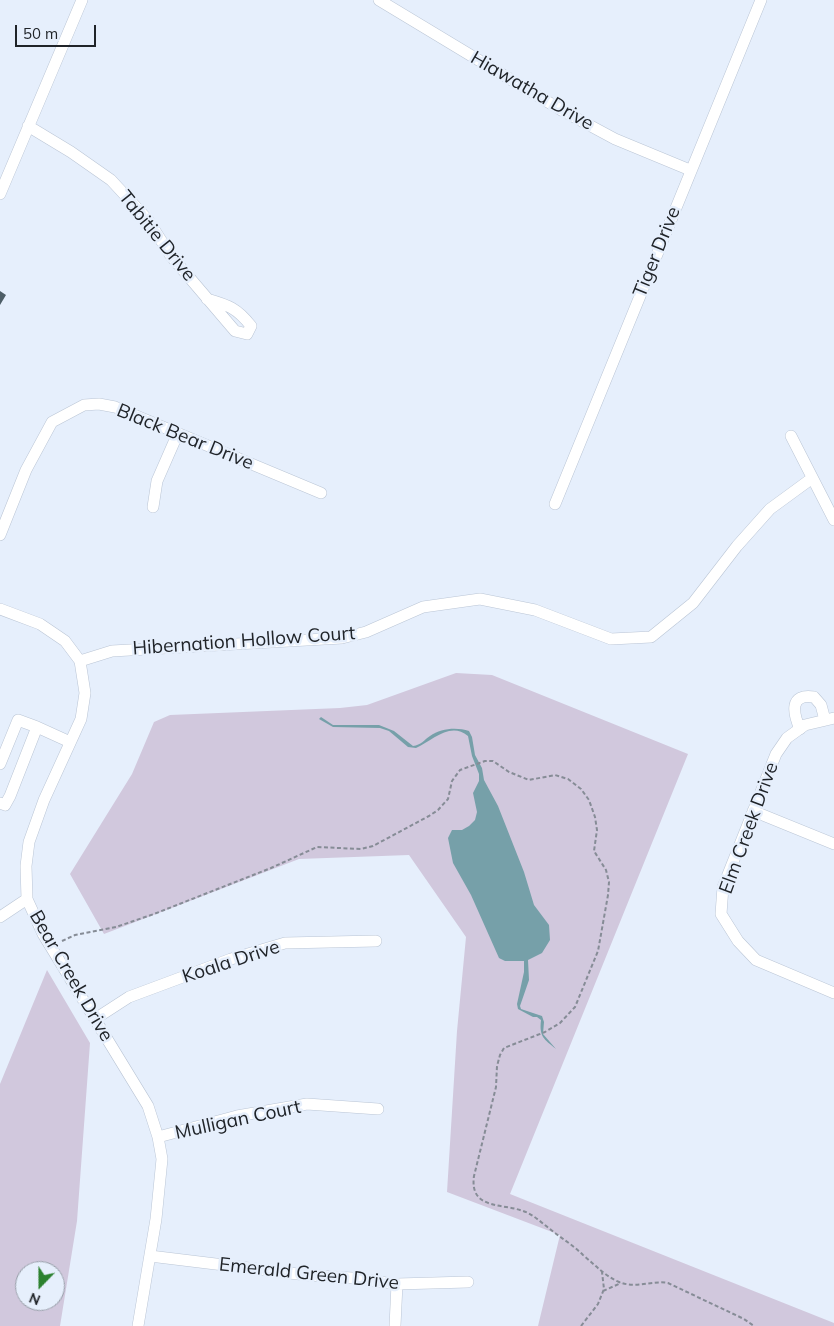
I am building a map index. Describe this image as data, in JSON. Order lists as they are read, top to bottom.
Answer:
{
  "streets": {
    "street": [
      "Hiawatha Drive",
      "Tabitie Drive",
      "Tiger Drive",
      "Black Bear Drive",
      "Hibernation Hollow Court",
      "Elm Creek Drive",
      "Koala Drive",
      "Bear Creek Drive",
      "Mulligan Court",
      "Emerald Green Drive"
    ]
  },
  "crossings": [
    ["Hiawatha Drive", "Tiger Drive"],
    ["Hibernation Hollow Court", "Bear Creek Drive"],
    ["Koala Drive", "Bear Creek Drive"],
    ["Bear Creek Drive", "Mulligan Court"],
    ["Bear Creek Drive", "Emerald Green Drive"]
  ],
  "scale_bar": "50 m",
  "north": "bottom"
}
